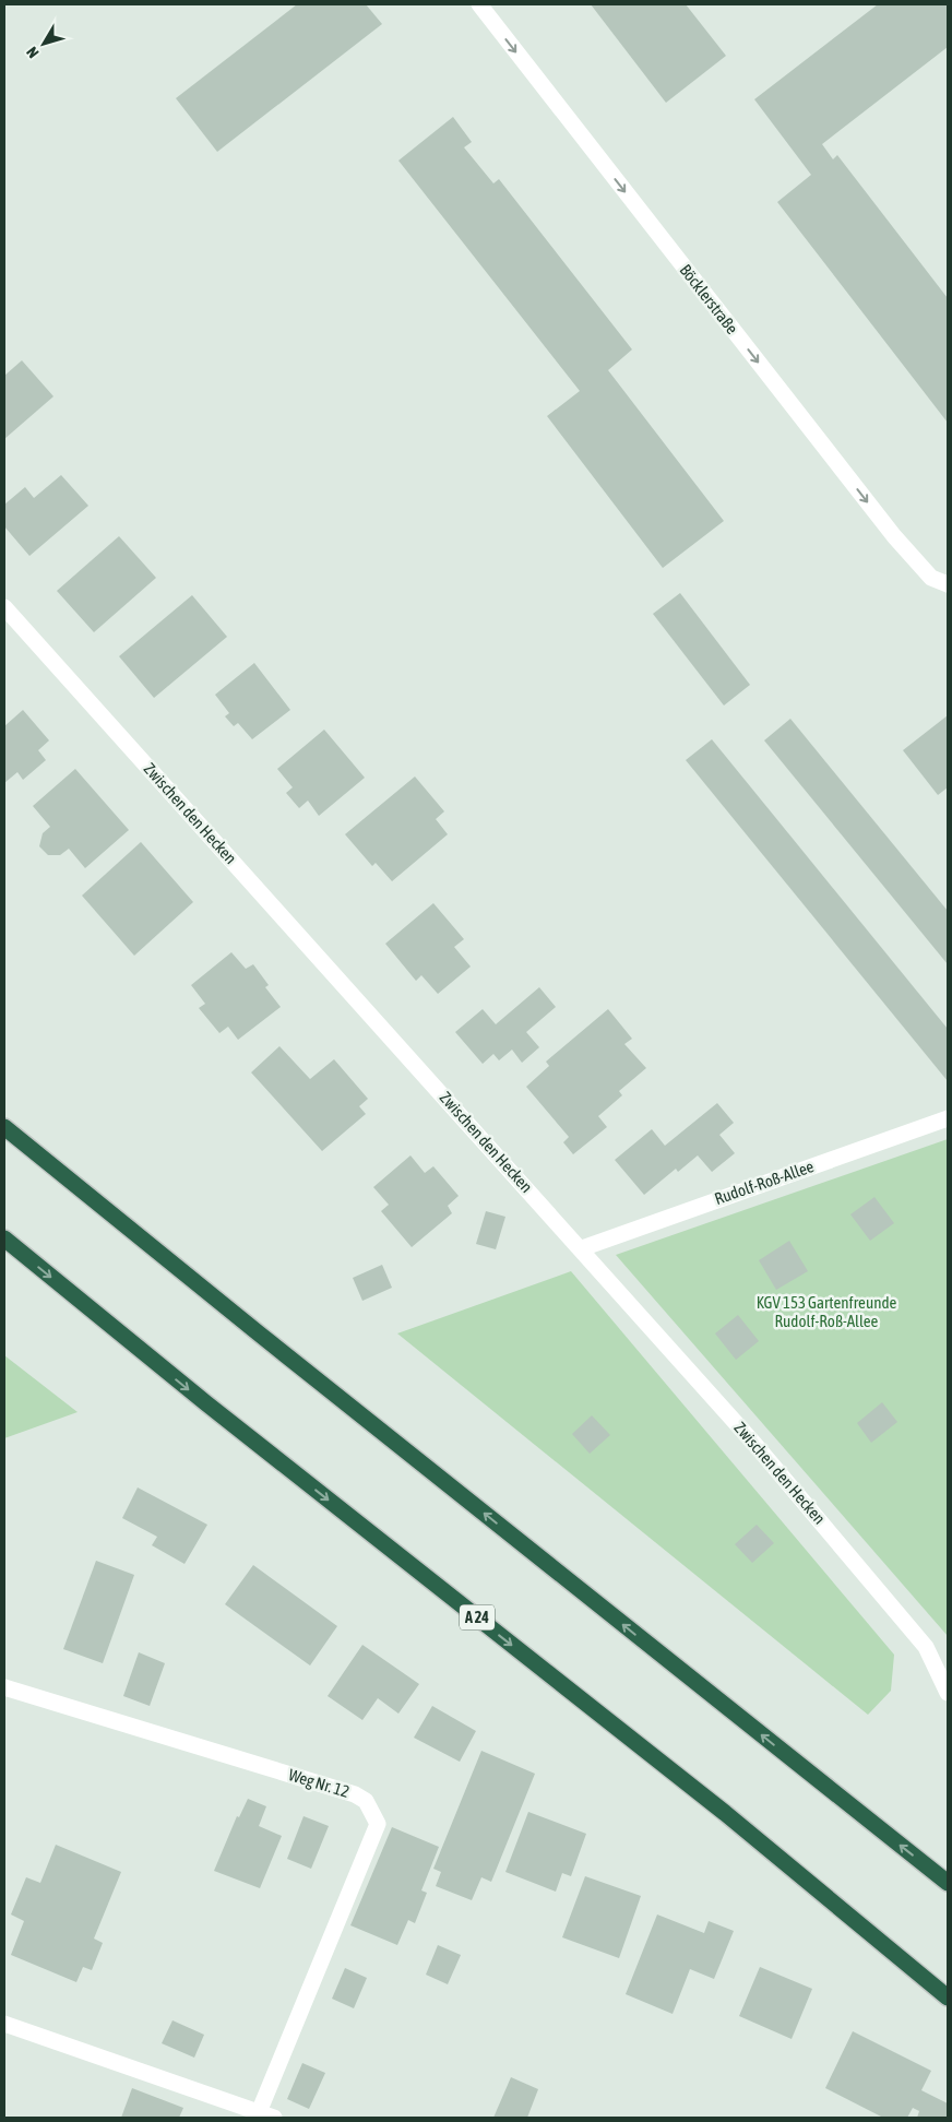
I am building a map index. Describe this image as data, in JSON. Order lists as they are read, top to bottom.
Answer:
{
  "streets": {
    "highway": ["A 24"],
    "street": [
      "Böcklerstraße",
      "Zwischen den Hecken",
      "Rudolf-Roß-Allee",
      "Weg Nr. 12"
    ]
  },
  "crossings": [
    ["Zwischen den Hecken", "Rudolf-Roß-Allee"]
  ],
  "one_way": ["Böcklerstraße"],
  "parks": ["KGV 153 Gartenfreunde Rudolf-Roß-Allee"],
  "north": "bottom left"
}
